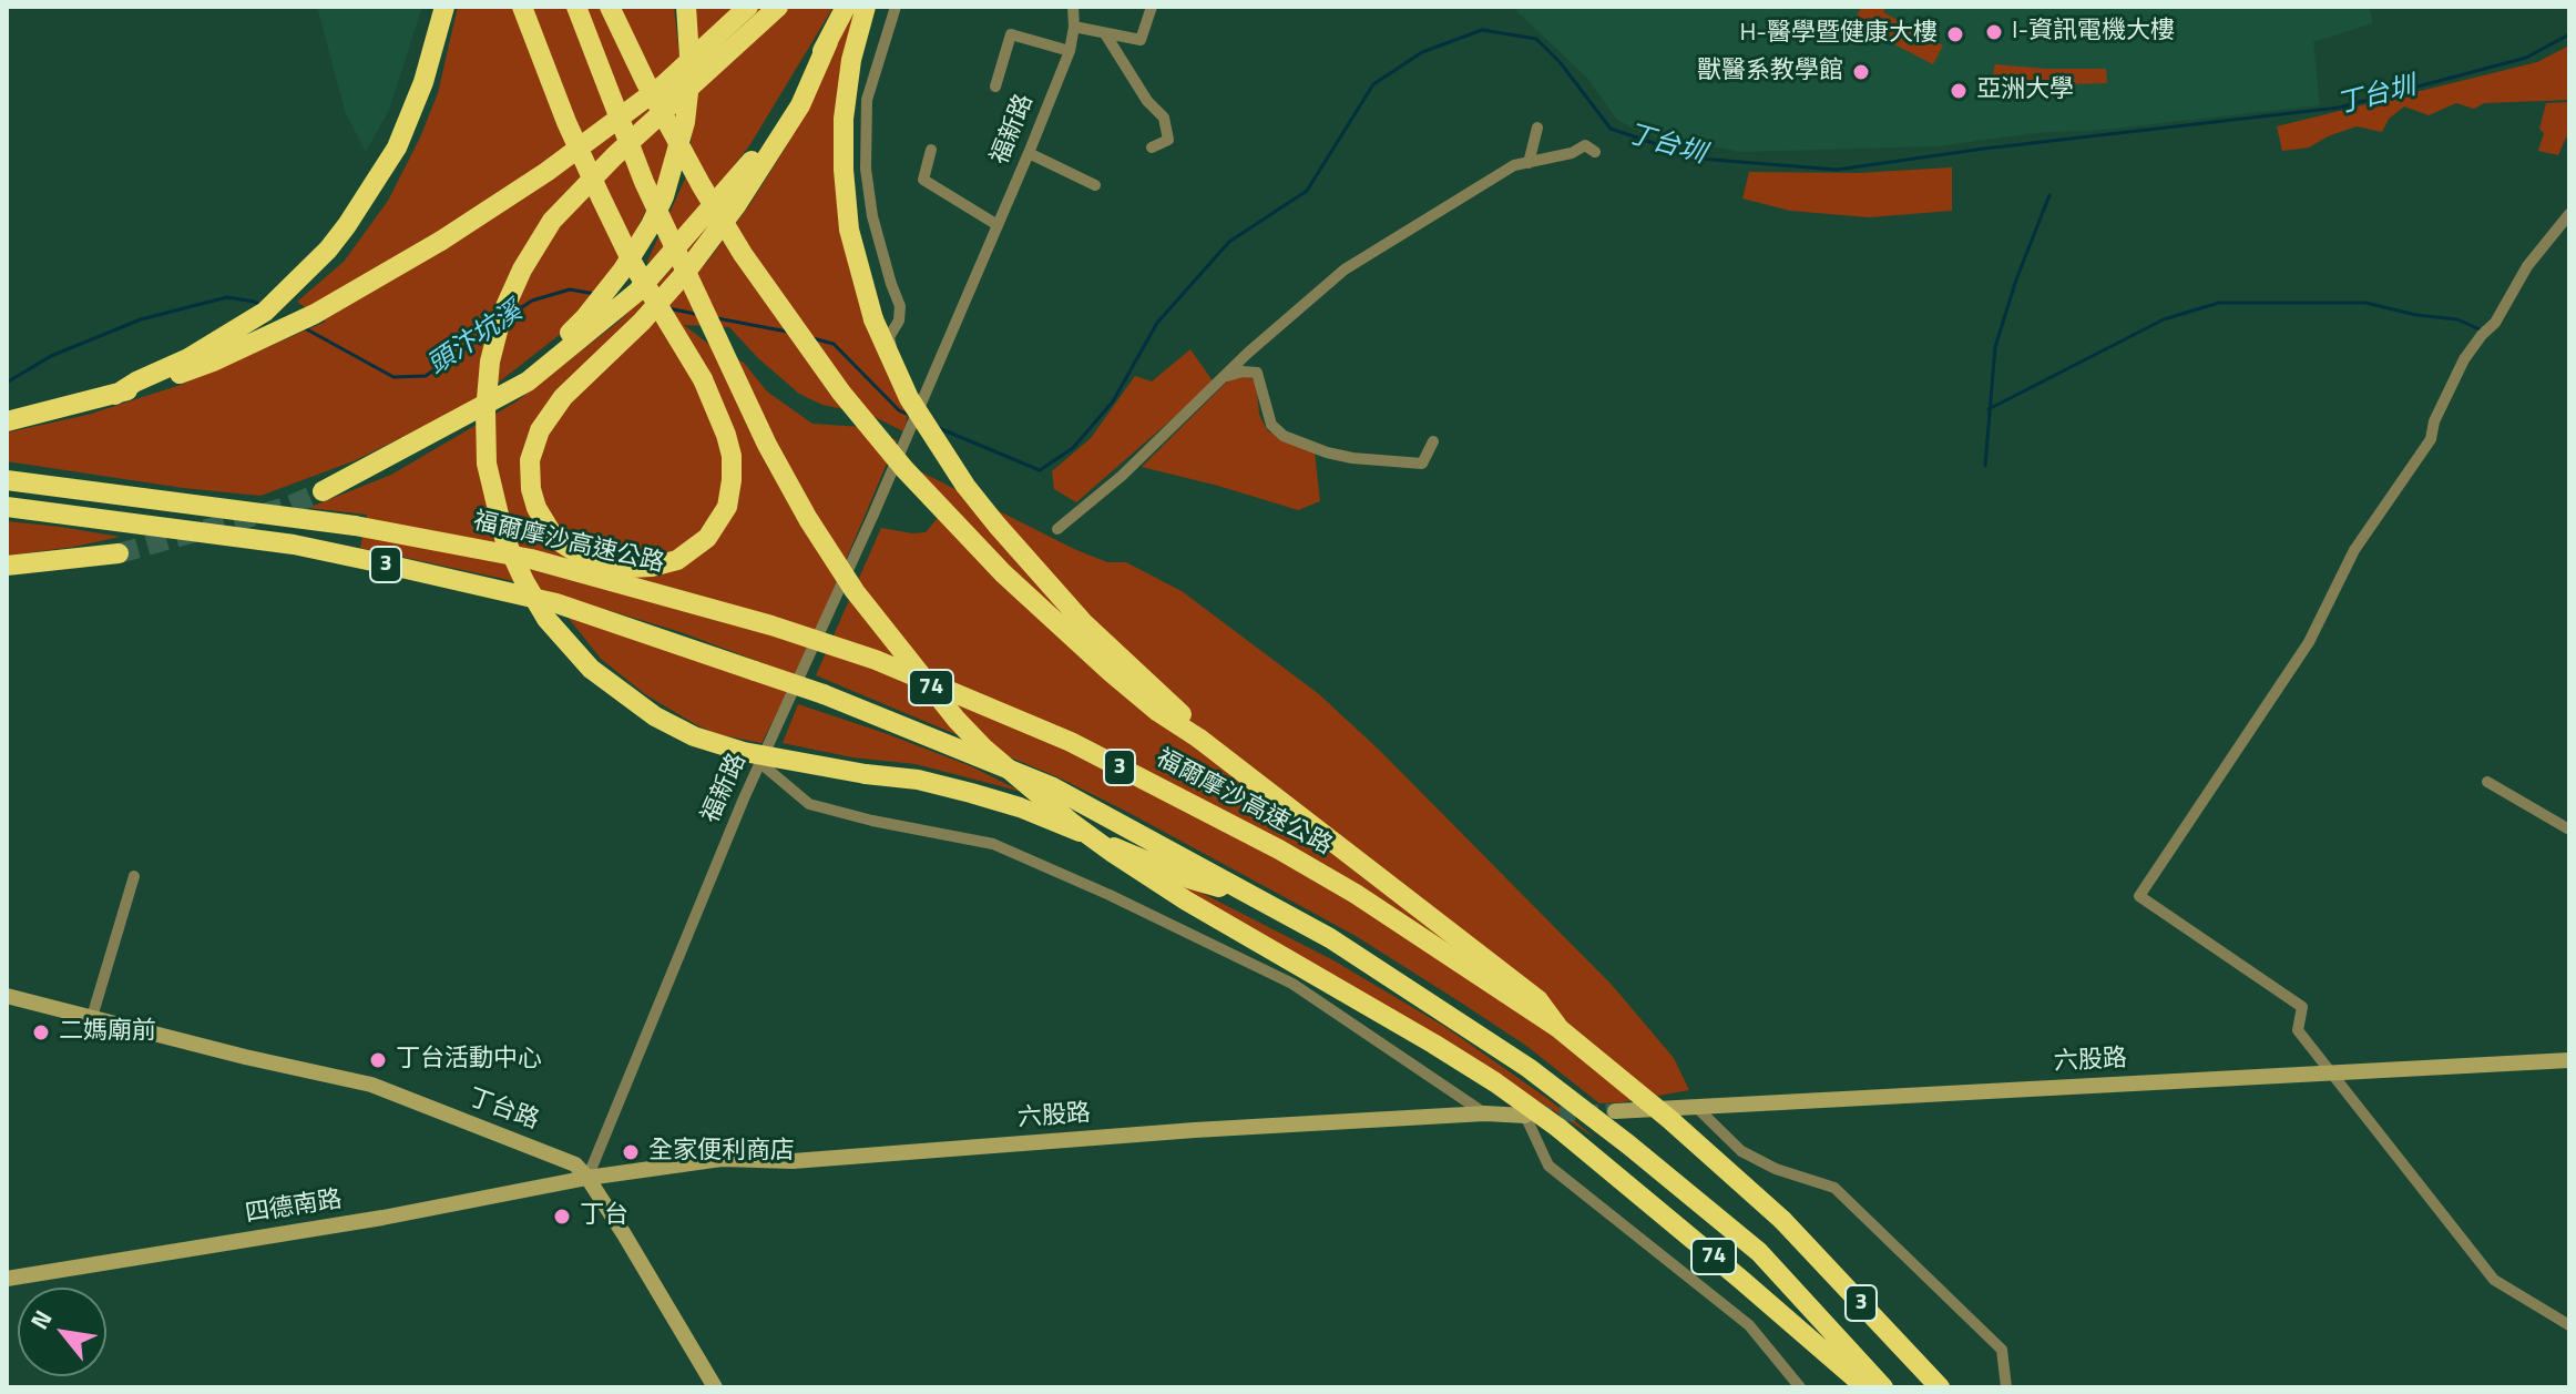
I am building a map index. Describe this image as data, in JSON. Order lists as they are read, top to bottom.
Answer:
{
  "streets": {
    "highway": ["福爾摩沙高速公路", "3", "74"],
    "street": [
      "福新路",
      "六股路",
      "丁台路",
      "四德南路"
    ]
  },
  "crossings": [
    ["福新路", "六股路"],
    ["福新路", "丁台路"],
    ["福新路", "四德南路"],
    ["六股路", "丁台路"],
    ["六股路", "四德南路"],
    ["丁台路", "四德南路"]
  ],
  "water": ["丁台圳", "頭汴坑溪"],
  "places": [
    "I-資訊電機大樓",
    "H-醫學暨健康大樓",
    "獸醫系教學館",
    "亞洲大學",
    "二媽廟前",
    "丁台活動中心",
    "全家便利商店",
    "丁台"
  ],
  "north": "top left"
}
